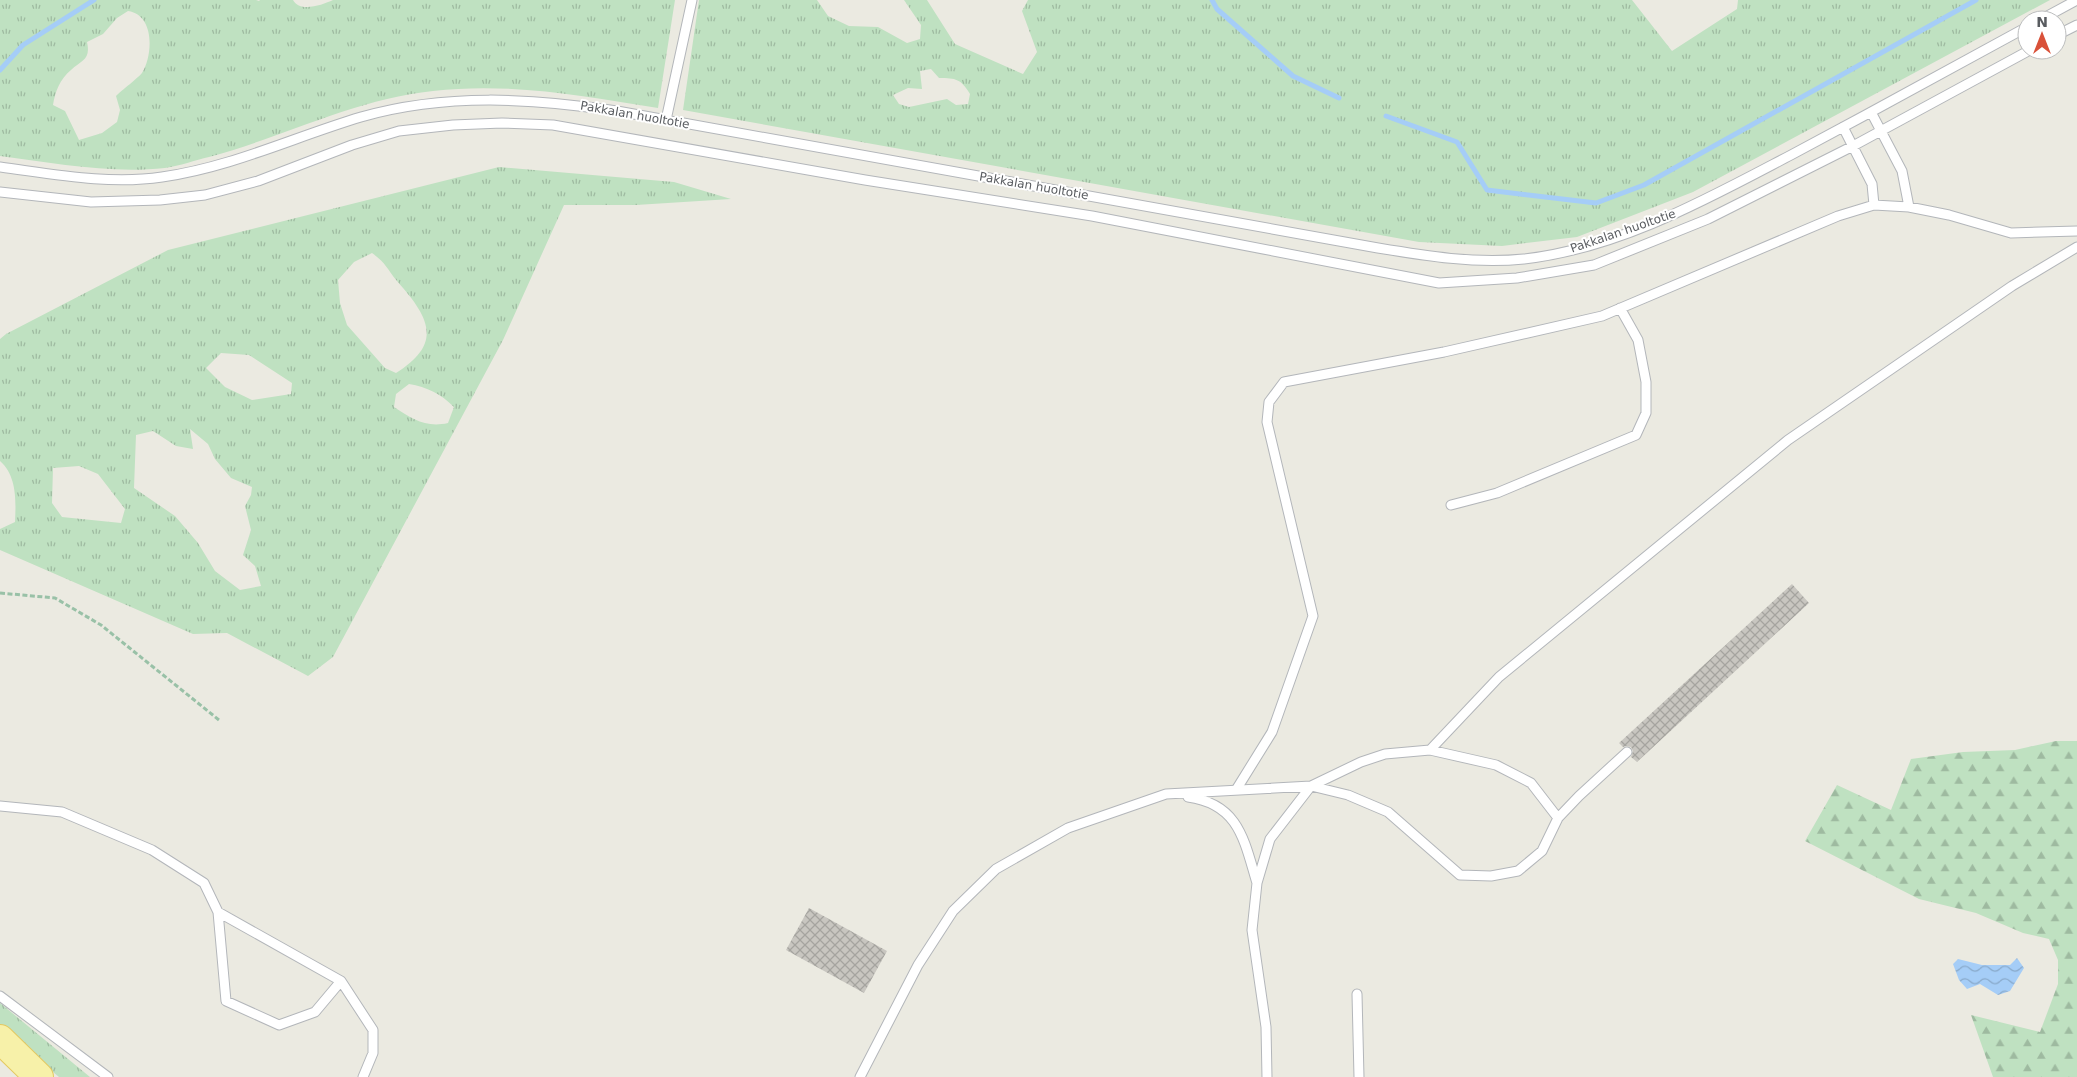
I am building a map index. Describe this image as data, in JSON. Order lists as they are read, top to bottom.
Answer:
{
  "streets": {
    "lane": ["Pakkalan huoltotie"]
  },
  "north": "top"
}
